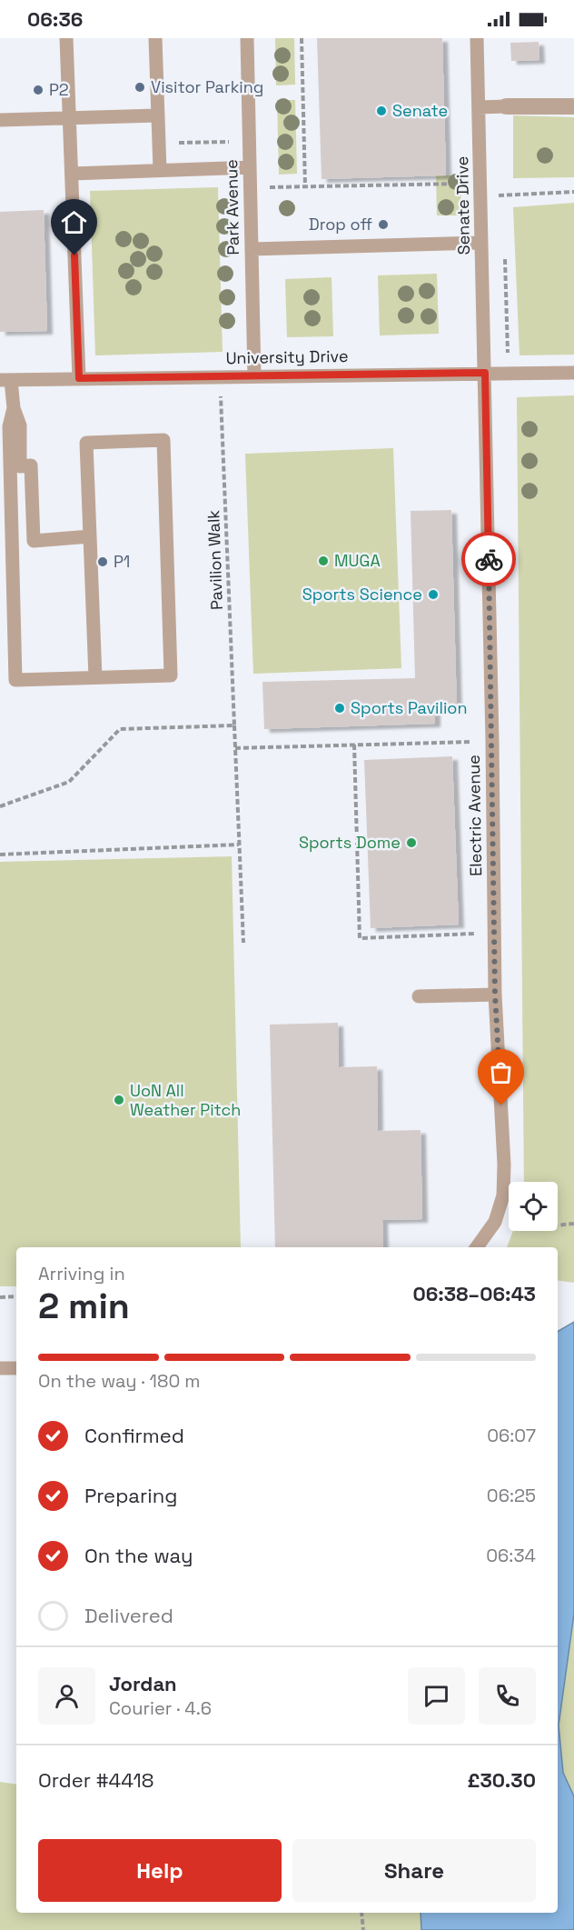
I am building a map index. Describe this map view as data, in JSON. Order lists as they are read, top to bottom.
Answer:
{
  "streets": {
    "lane": [
      "Senate Drive",
      "Park Avenue",
      "University Drive",
      "Electric Avenue"
    ],
    "path": ["Pavilion Walk"]
  },
  "crossings": [
    ["Senate Drive", "University Drive"],
    ["Senate Drive", "Electric Avenue"],
    ["Park Avenue", "University Drive"],
    ["University Drive", "Pavilion Walk"],
    ["University Drive", "Electric Avenue"]
  ],
  "places": [
    "Visitor Parking",
    "P2",
    "Senate",
    "Drop off",
    "MUGA",
    "P1",
    "Sports Science",
    "Sports Pavilion",
    "Sports Dome",
    "UoN All Weather Pitch"
  ],
  "page": {
    "status": "06:36",
    "heading": ["2 min", "Arriving in", "06:38–06:43"],
    "panel": [
      "Jordan",
      "Courier · 4.6",
      "Order #4418",
      "£30.30"
    ],
    "bar": "On the way · 180 m",
    "list": [
      ["Confirmed", "06:07"],
      ["Preparing", "06:25"],
      ["On the way", "06:34"],
      "Delivered"
    ],
    "buttons": ["Help", "Share"]
  }
}
